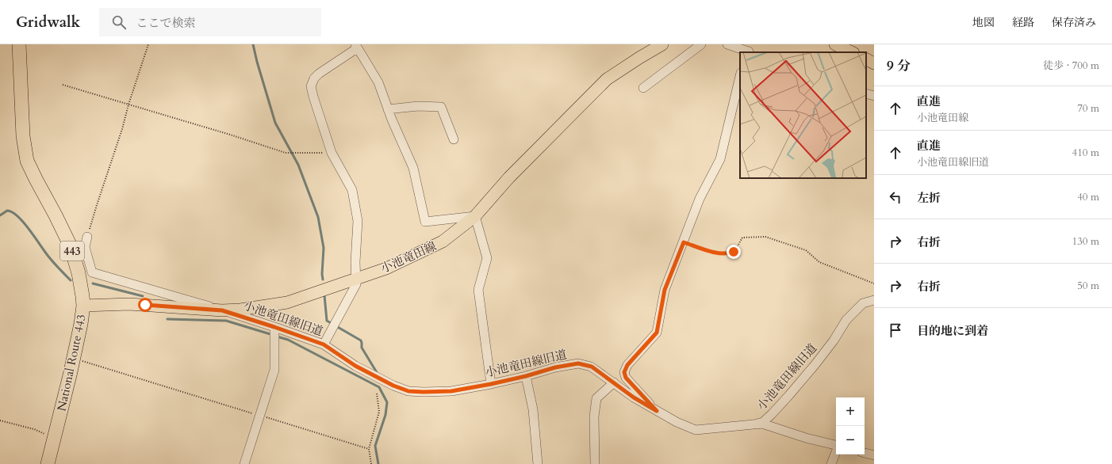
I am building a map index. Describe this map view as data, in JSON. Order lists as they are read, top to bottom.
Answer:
{
  "streets": {
    "highway": ["443", "National Route 443"],
    "main road": ["小池竜田線"],
    "street": ["小池竜田線旧道"]
  },
  "crossings": [
    ["小池竜田線", "小池竜田線旧道"],
    ["小池竜田線", "National Route 443"]
  ],
  "page": {
    "header": "Gridwalk",
    "search": "ここで検索",
    "nav": ["地図", "経路", "保存済み"],
    "heading": ["9 分", "徒歩 · 700 m"],
    "list": [
      ["直進", "小池竜田線", "70 m"],
      ["直進", "小池竜田線旧道", "410 m"],
      ["左折", "40 m"],
      ["右折", "130 m"],
      ["右折", "50 m"],
      "目的地に到着"
    ],
    "map_buttons": ["+", "−"]
  }
}
